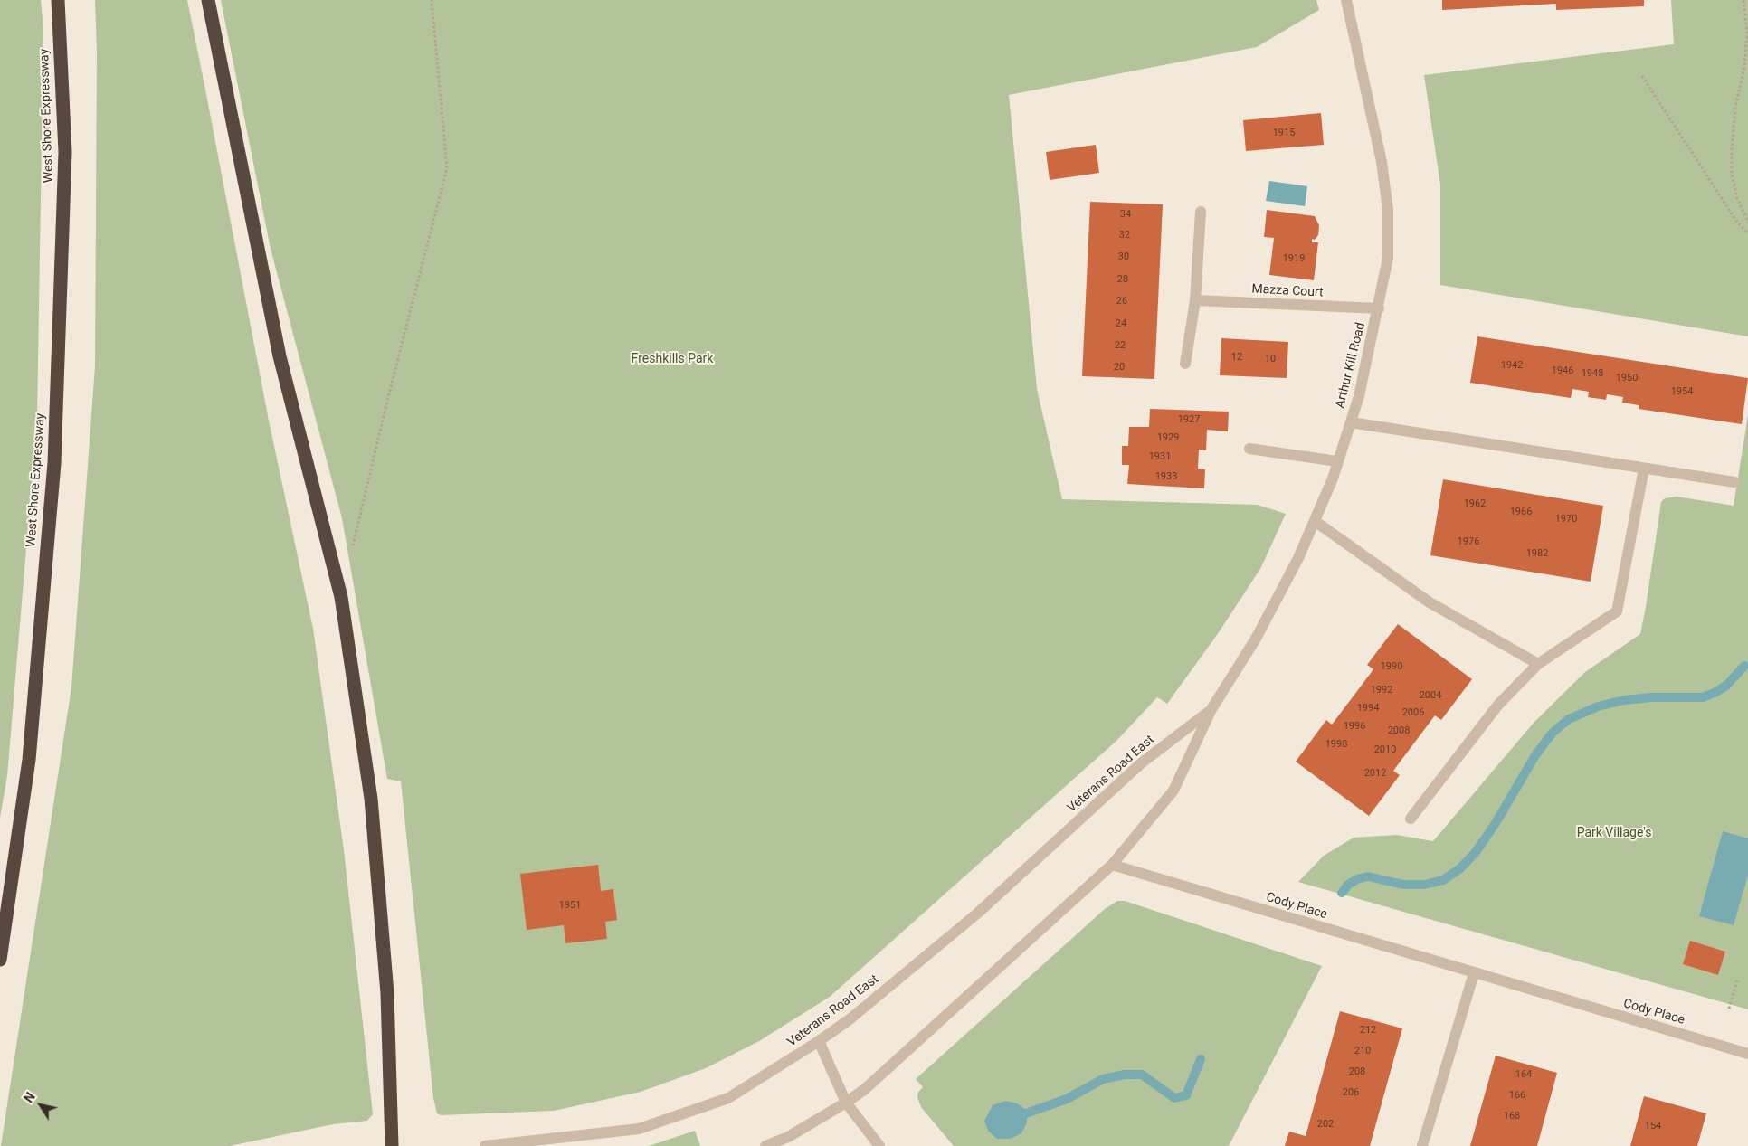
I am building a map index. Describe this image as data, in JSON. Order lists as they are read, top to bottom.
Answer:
{
  "streets": {
    "highway": ["West Shore Expressway"],
    "street": [
      "Mazza Court",
      "Arthur Kill Road",
      "Veterans Road East",
      "Cody Place"
    ]
  },
  "crossings": [
    ["Mazza Court", "Arthur Kill Road"],
    ["Arthur Kill Road", "Veterans Road East"]
  ],
  "parks": ["Freshkills Park", "Park Village's"],
  "house_numbers": [
    "1915",
    "34",
    "32",
    "30",
    "1919",
    "28",
    "26",
    "24",
    "22",
    "12",
    "10",
    "1942",
    "20",
    "1946",
    "1948",
    "1950",
    "1954",
    "1927",
    "1929",
    "1931",
    "1933",
    "1962",
    "1966",
    "1970",
    "1976",
    "1982",
    "1990",
    "1992",
    "2004",
    "1994",
    "2006",
    "1996",
    "2008",
    "1998",
    "2010",
    "2012",
    "1951",
    "212",
    "210",
    "208",
    "164",
    "206",
    "166",
    "168",
    "202",
    "154"
  ],
  "north": "top left"
}
